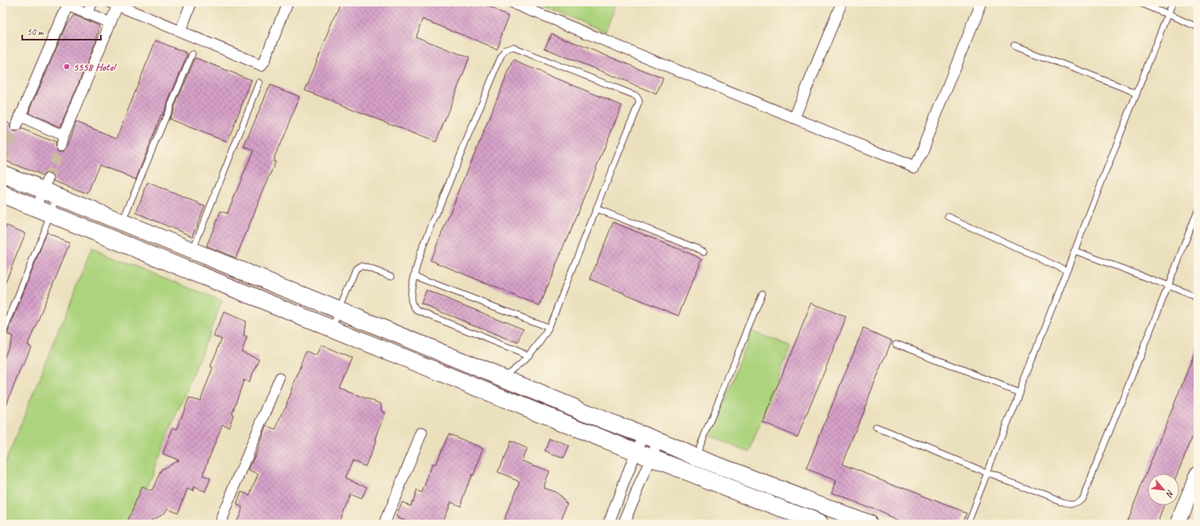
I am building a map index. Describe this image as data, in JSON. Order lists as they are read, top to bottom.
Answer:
{
  "places": ["5558 Hotel"],
  "scale_bar": "50 m",
  "north": "bottom right"
}
